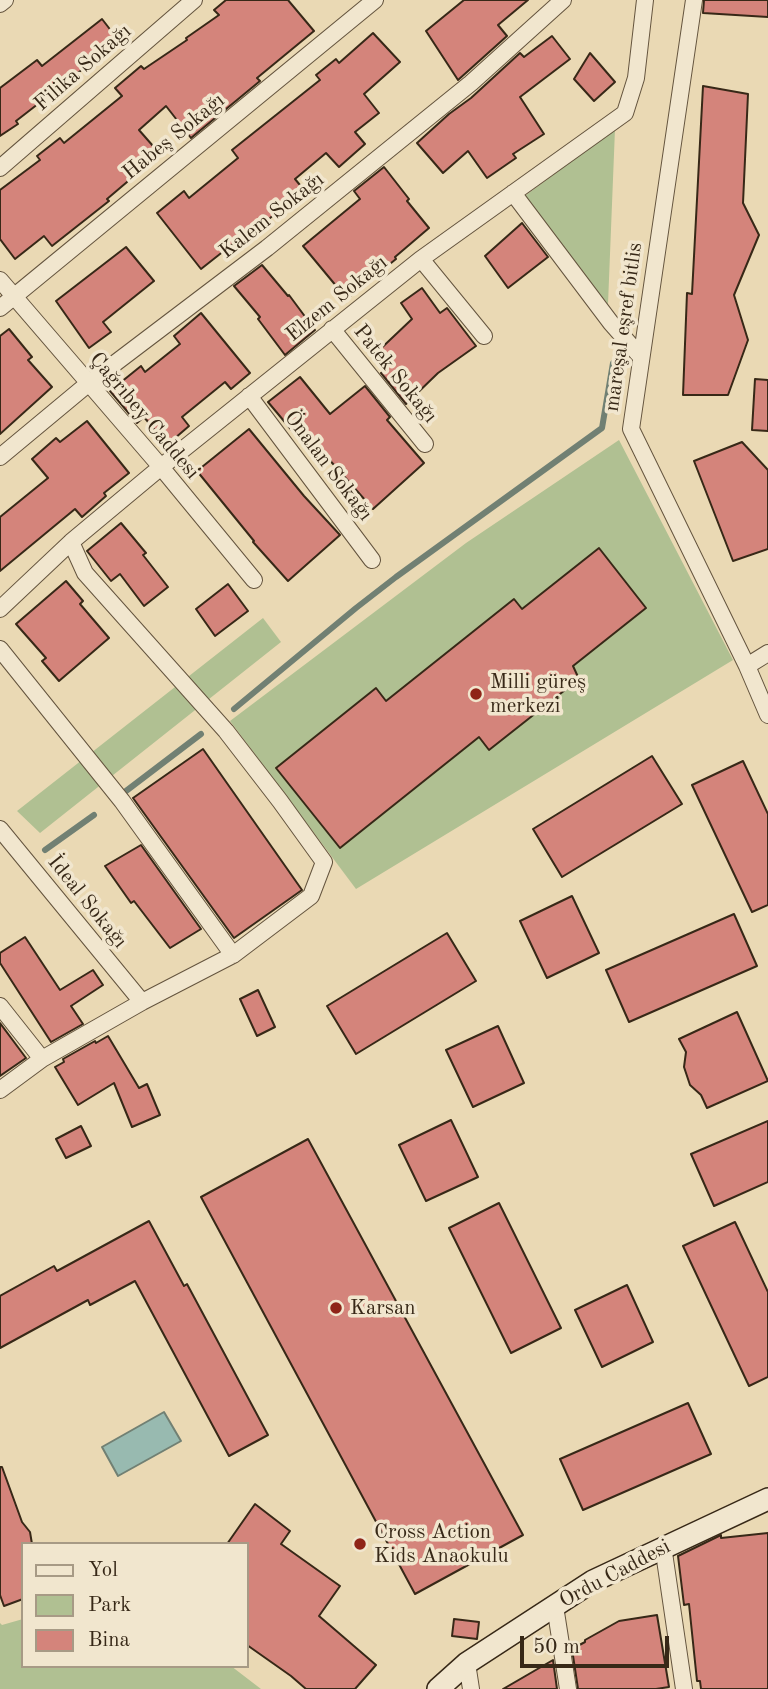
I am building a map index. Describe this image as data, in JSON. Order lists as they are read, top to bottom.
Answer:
{
  "streets": {
    "main road": ["Ordu Caddesi"],
    "street": [
      "Filika Sokağı",
      "Habeş Sokağı",
      "Kalem Sokağı",
      "Elzem Sokağı",
      "mareşal eşref bitlis",
      "Patek Sokağı",
      "Çağrıbey Caddesi",
      "Önalan Sokağı",
      "İdeal Sokağı"
    ]
  },
  "crossings": [
    ["Habeş Sokağı", "Çağrıbey Caddesi"],
    ["Kalem Sokağı", "Çağrıbey Caddesi"],
    ["Elzem Sokağı", "Patek Sokağı"],
    ["Elzem Sokağı", "Çağrıbey Caddesi"],
    ["Elzem Sokağı", "Önalan Sokağı"]
  ],
  "places": ["Milli güreş merkezi", "Karsan", "Cross Action Kids Anaokulu"],
  "legend": ["Yol", "Park", "Bina"],
  "scale_bar": "50 m"
}
